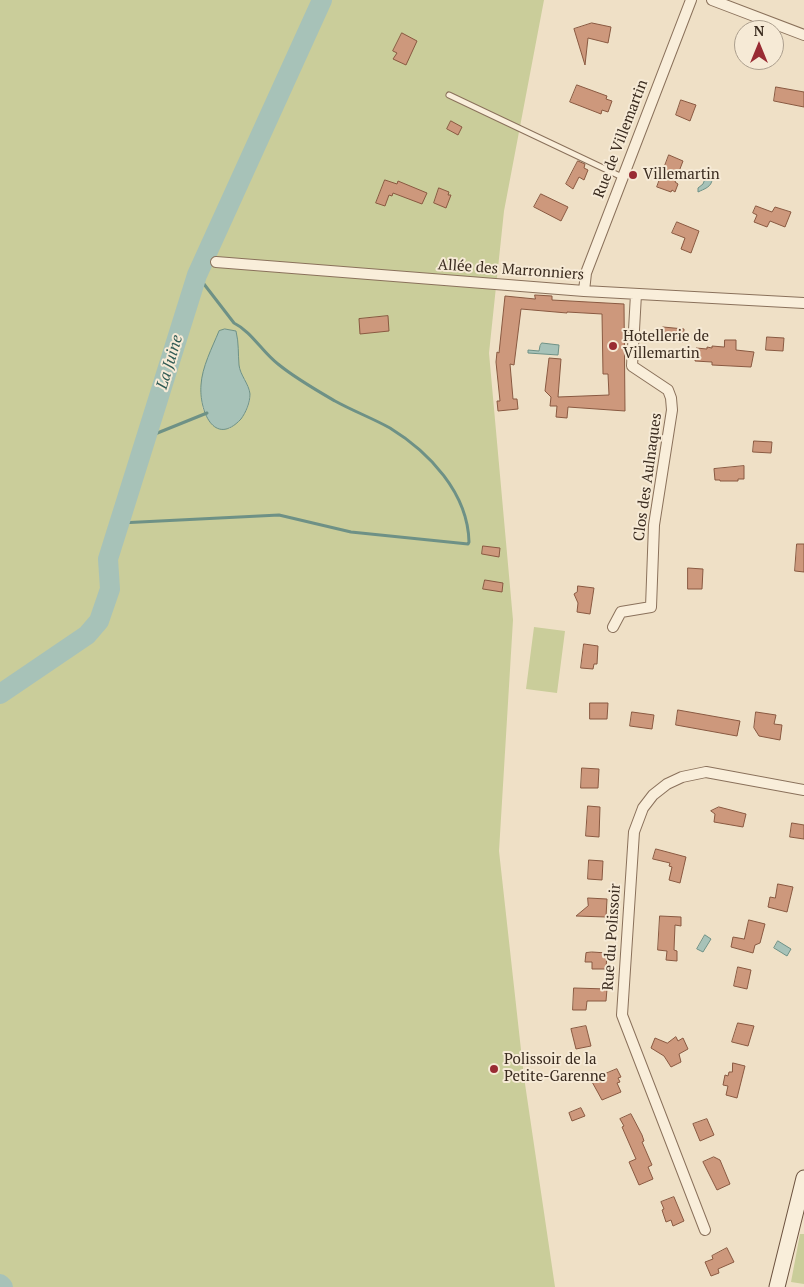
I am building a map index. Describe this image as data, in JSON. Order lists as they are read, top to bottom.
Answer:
{
  "streets": {
    "street": [
      "Rue de Villemartin",
      "Allée des Marronniers",
      "Clos des Aulnaques",
      "Rue du Polissoir"
    ]
  },
  "crossings": [
    ["Rue de Villemartin", "Allée des Marronniers"],
    ["Allée des Marronniers", "Clos des Aulnaques"]
  ],
  "water": ["La Juine"],
  "places": ["Villemartin", "Hotellerie de Villemartin", "Polissoir de la Petite-Garenne"],
  "north": "top"
}
